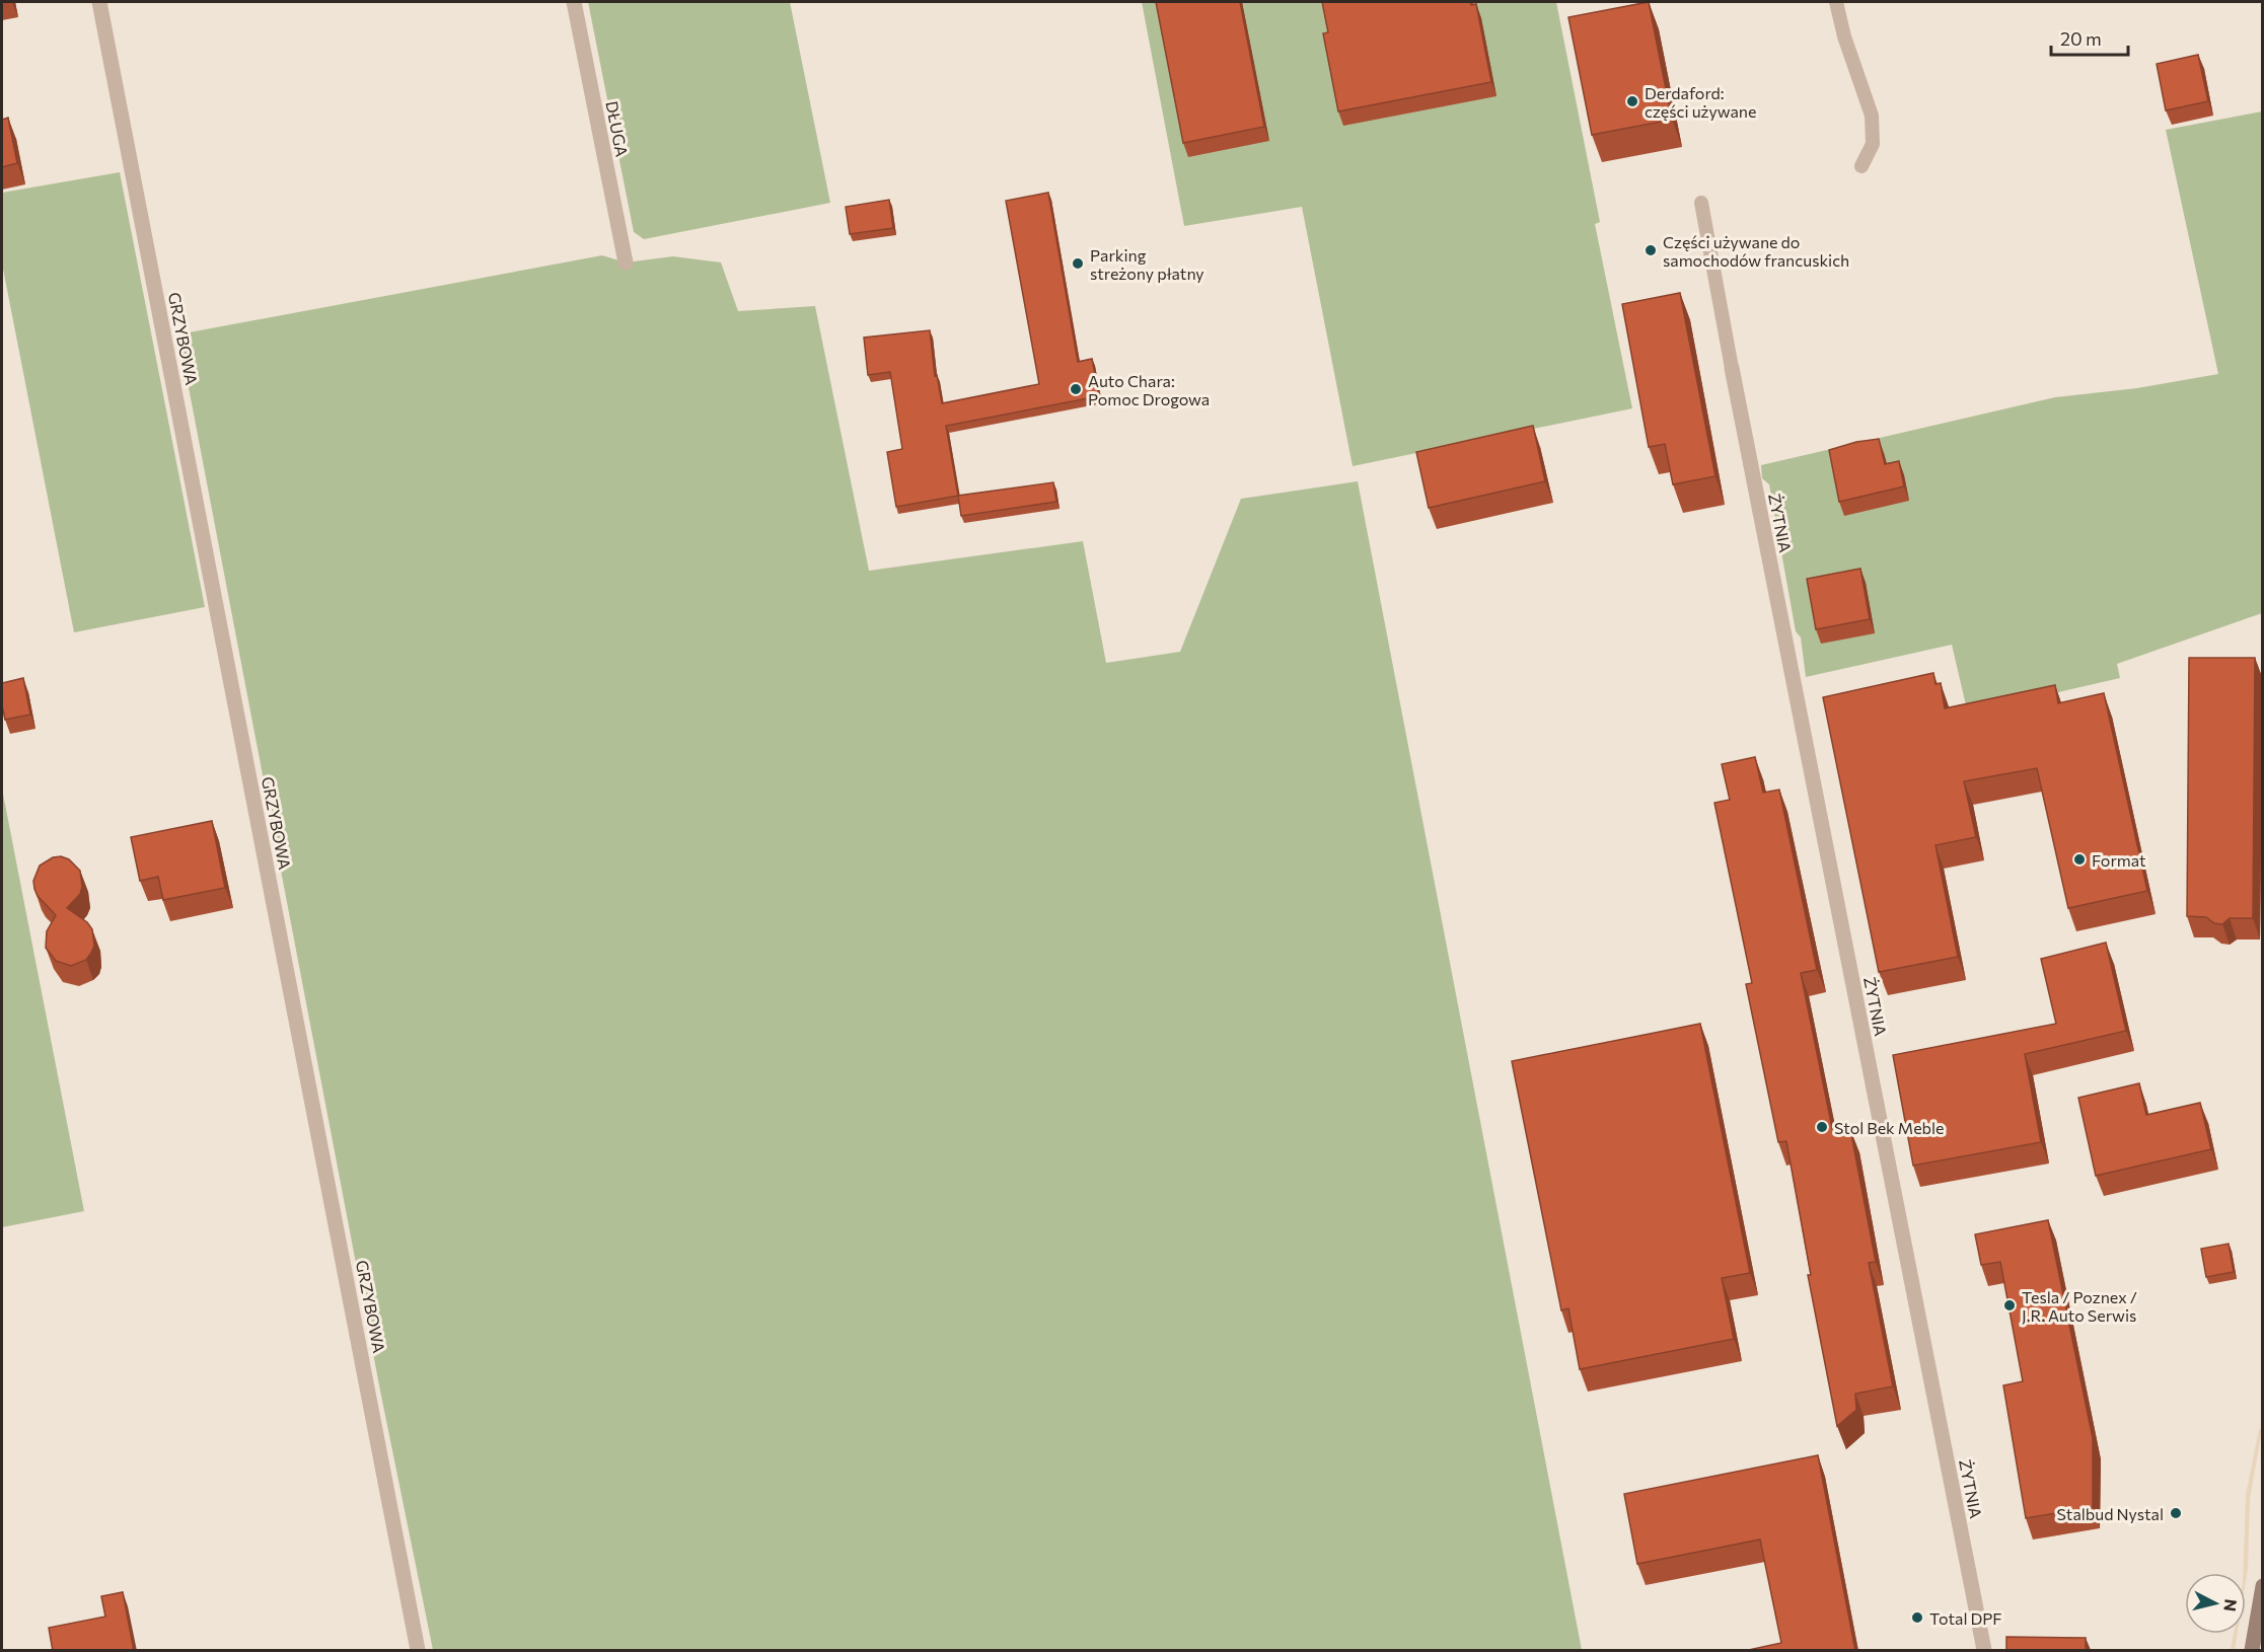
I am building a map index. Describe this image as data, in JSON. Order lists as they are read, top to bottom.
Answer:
{
  "streets": {
    "street": ["DŁUGA", "GRZYBOWA", "ŻYTNIA"]
  },
  "places": [
    "Derdaford: części używane",
    "Części używane do samochodów francuskich",
    "Parking streżony płatny",
    "Auto Chara: Pomoc Drogowa",
    "Format",
    "Stol Bek Meble",
    "Tesla / Poznex / J.R. Auto Serwis",
    "Stalbud Nystal",
    "Total DPF"
  ],
  "scale_bar": "20 m",
  "north": "right"
}
